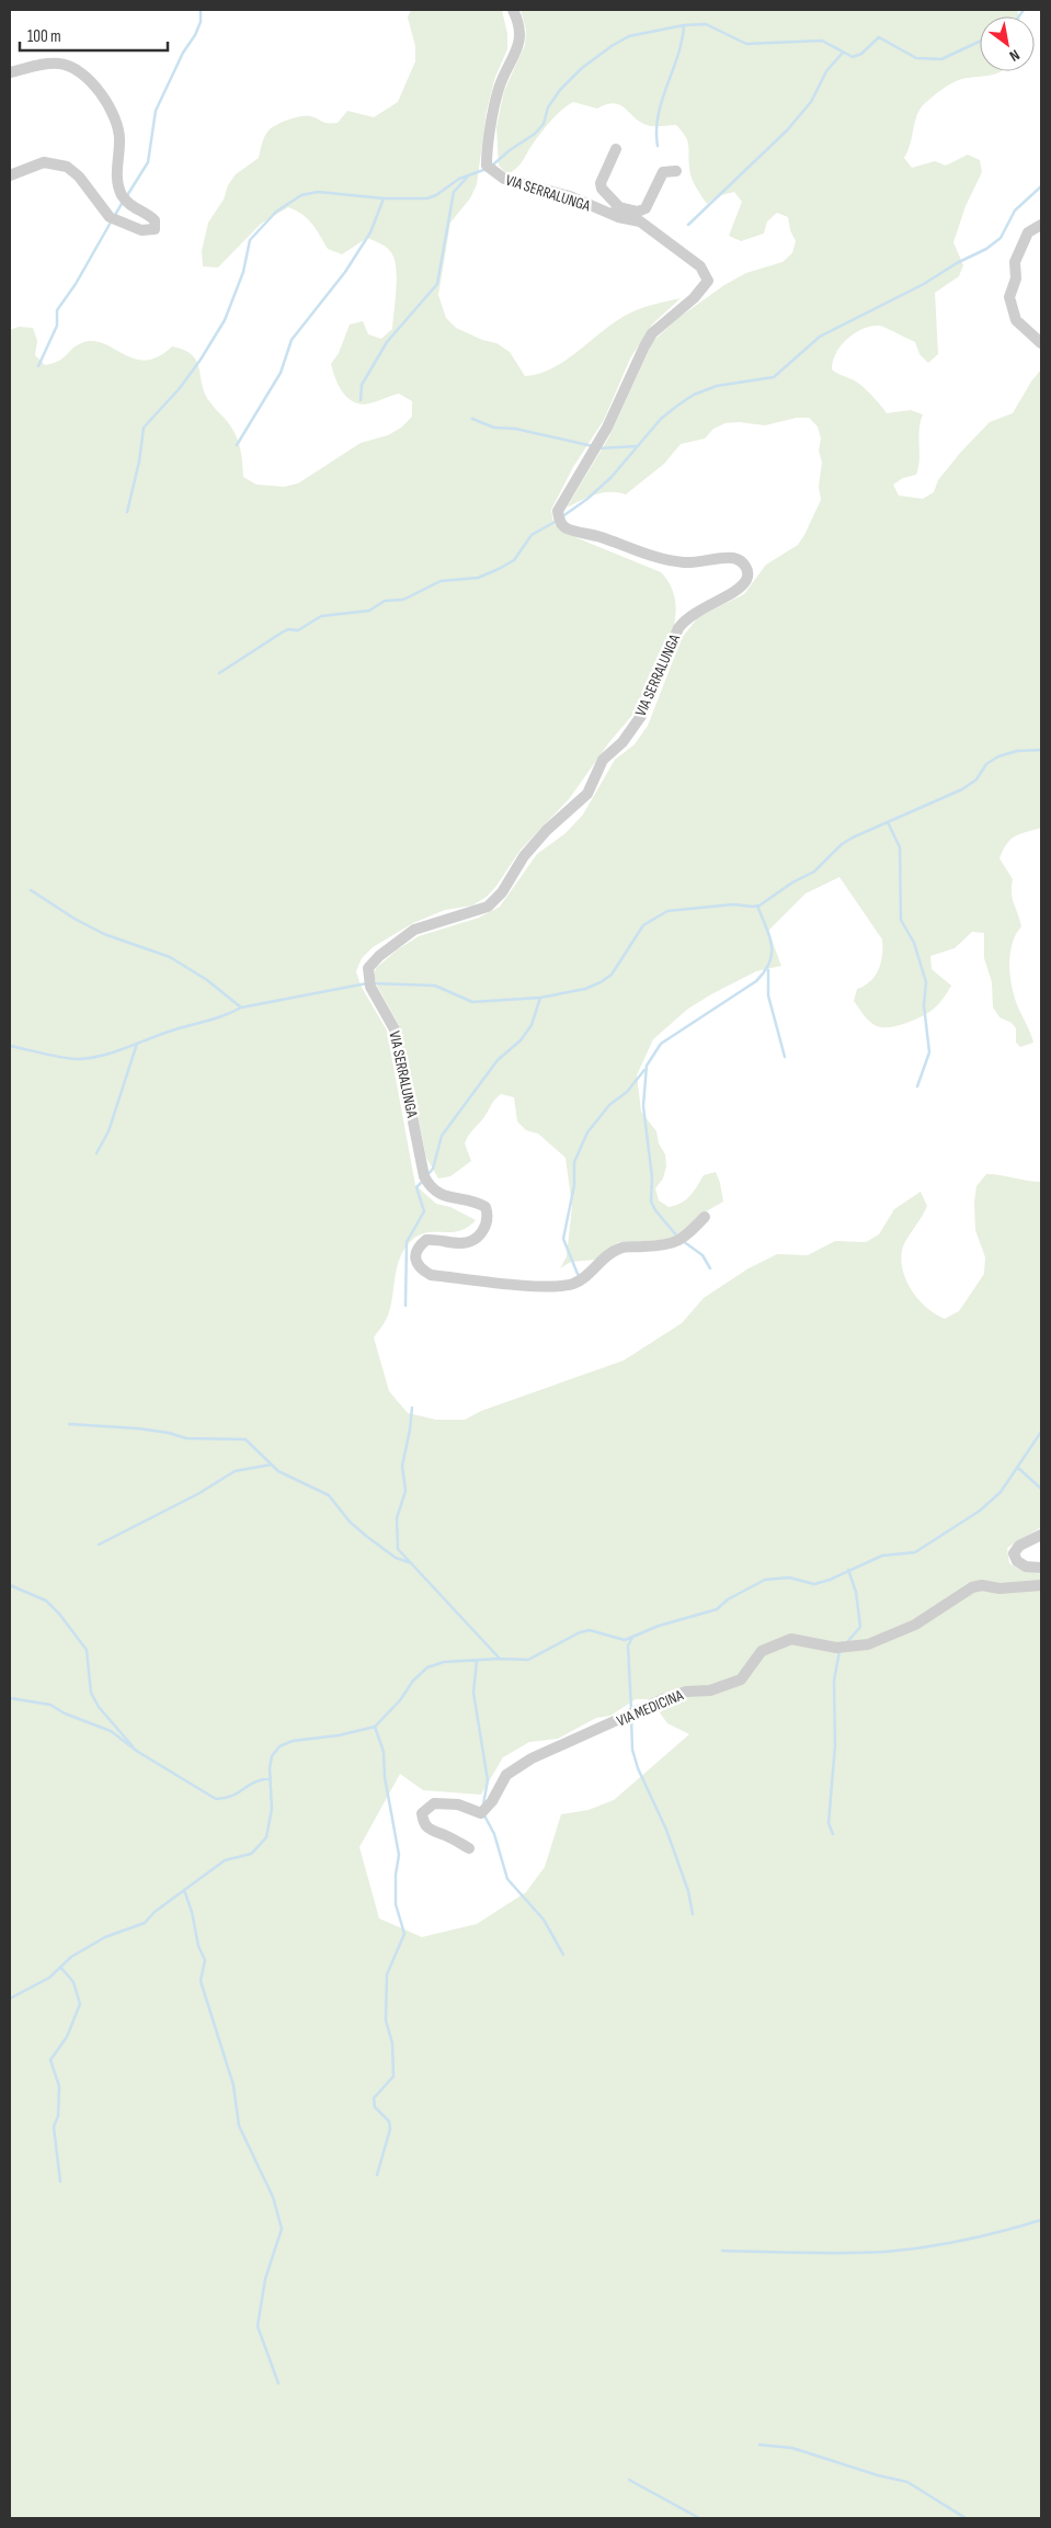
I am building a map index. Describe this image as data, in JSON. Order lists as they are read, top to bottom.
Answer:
{
  "streets": {
    "street": ["VIA SERRALUNGA", "VIA MEDICINA"]
  },
  "scale_bar": "100 m",
  "north": "bottom right"
}
